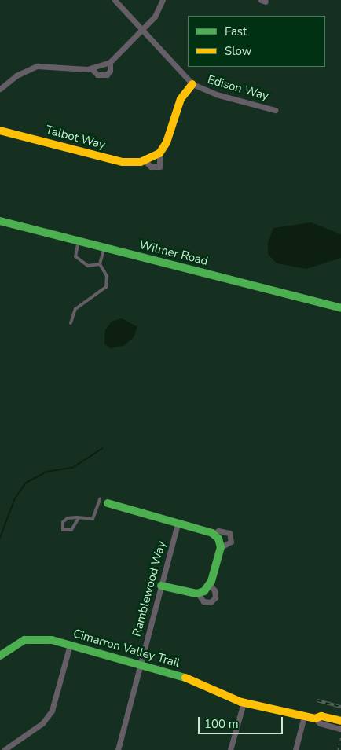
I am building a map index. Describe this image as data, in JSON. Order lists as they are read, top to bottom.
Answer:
{
  "streets": {
    "street": [
      "Edison Way",
      "Talbot Way",
      "Wilmer Road",
      "Ramblewood Way",
      "Cimarron Valley Trail"
    ]
  },
  "crossings": [
    ["Edison Way", "Talbot Way"],
    ["Ramblewood Way", "Cimarron Valley Trail"]
  ],
  "legend": ["Fast", "Slow"],
  "scale_bar": "100 m"
}
